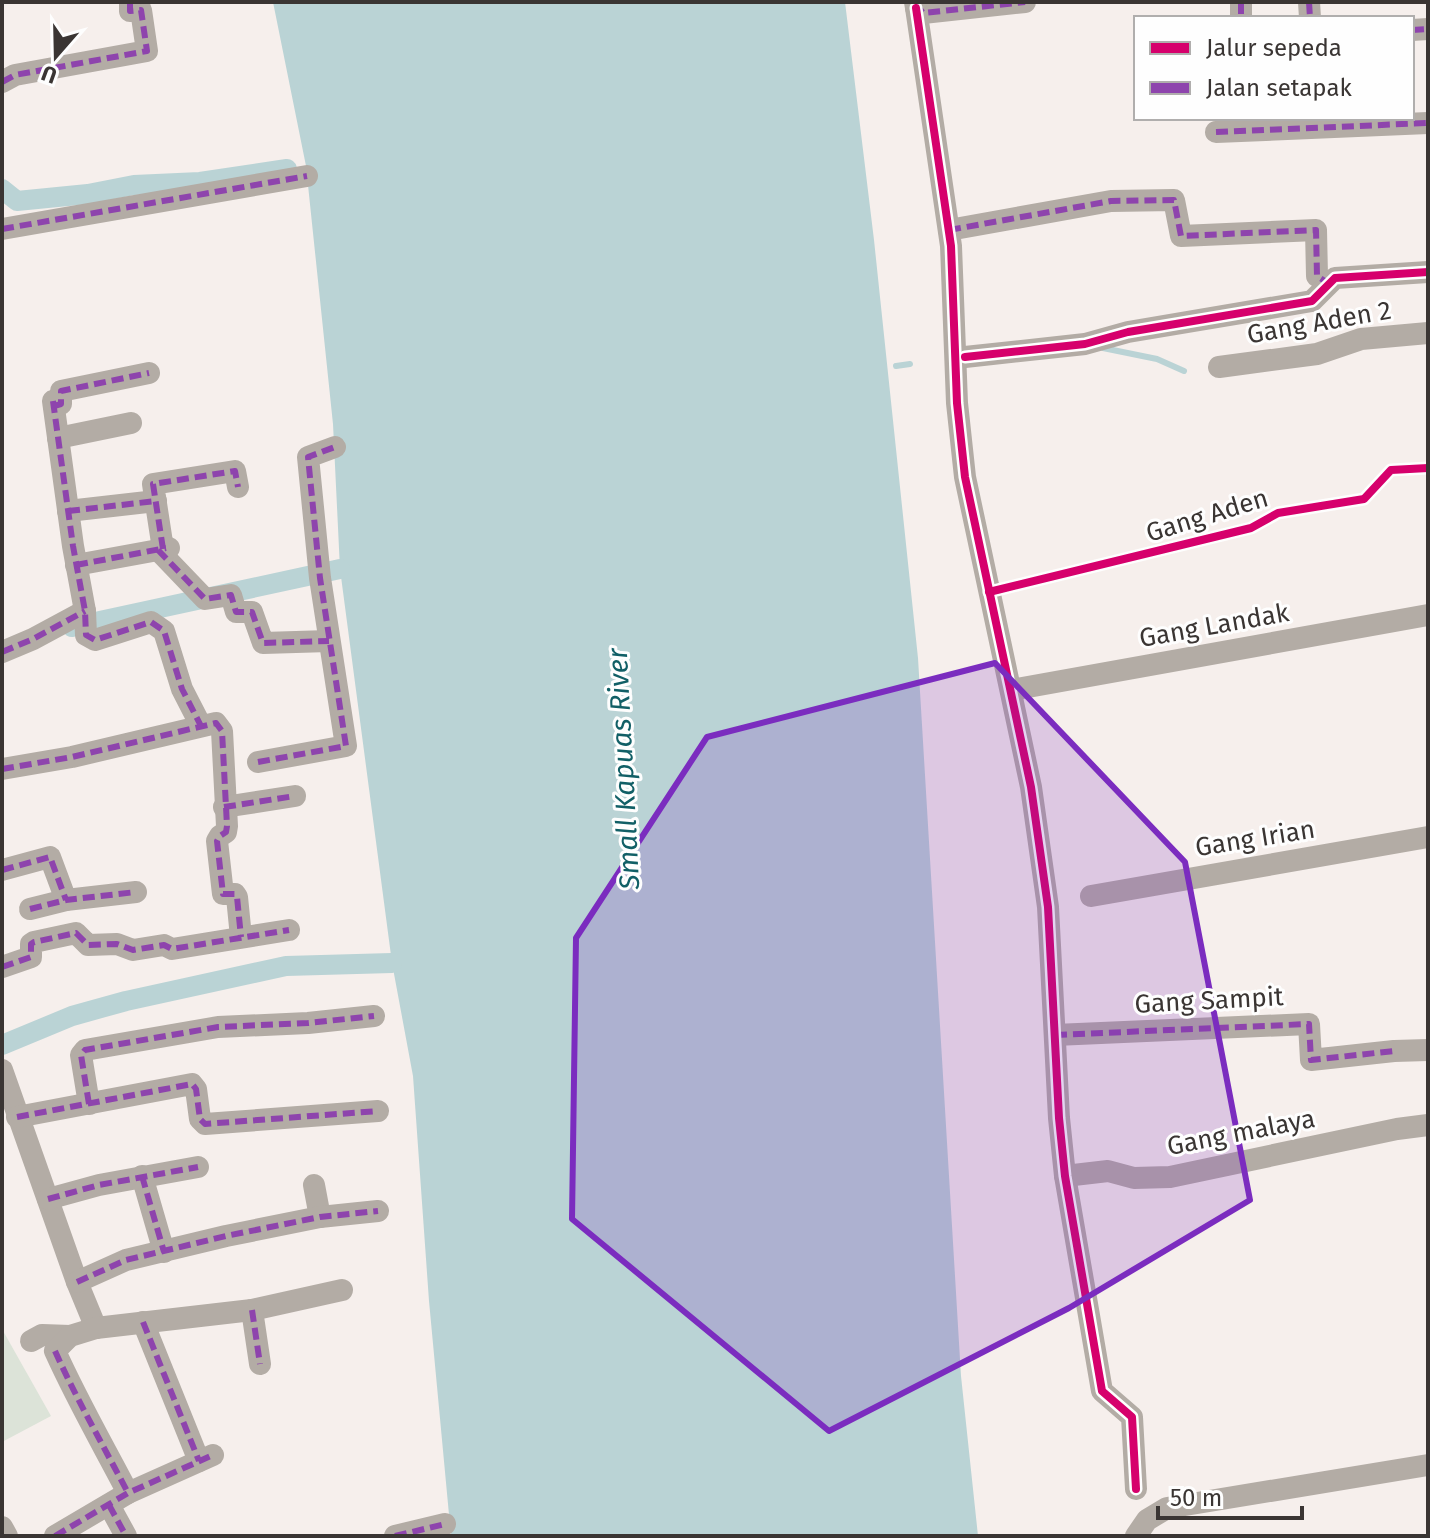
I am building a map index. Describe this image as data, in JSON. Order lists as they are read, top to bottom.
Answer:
{
  "streets": {
    "street": [
      "Gang Aden 2",
      "Gang Landak",
      "Gang Irian",
      "Gang Sampit",
      "Gang malaya"
    ],
    "cycle path": ["Gang Aden"]
  },
  "water": ["Small Kapuas River"],
  "legend": ["Jalur sepeda", "Jalan setapak"],
  "scale_bar": "50 m",
  "north": "bottom"
}
